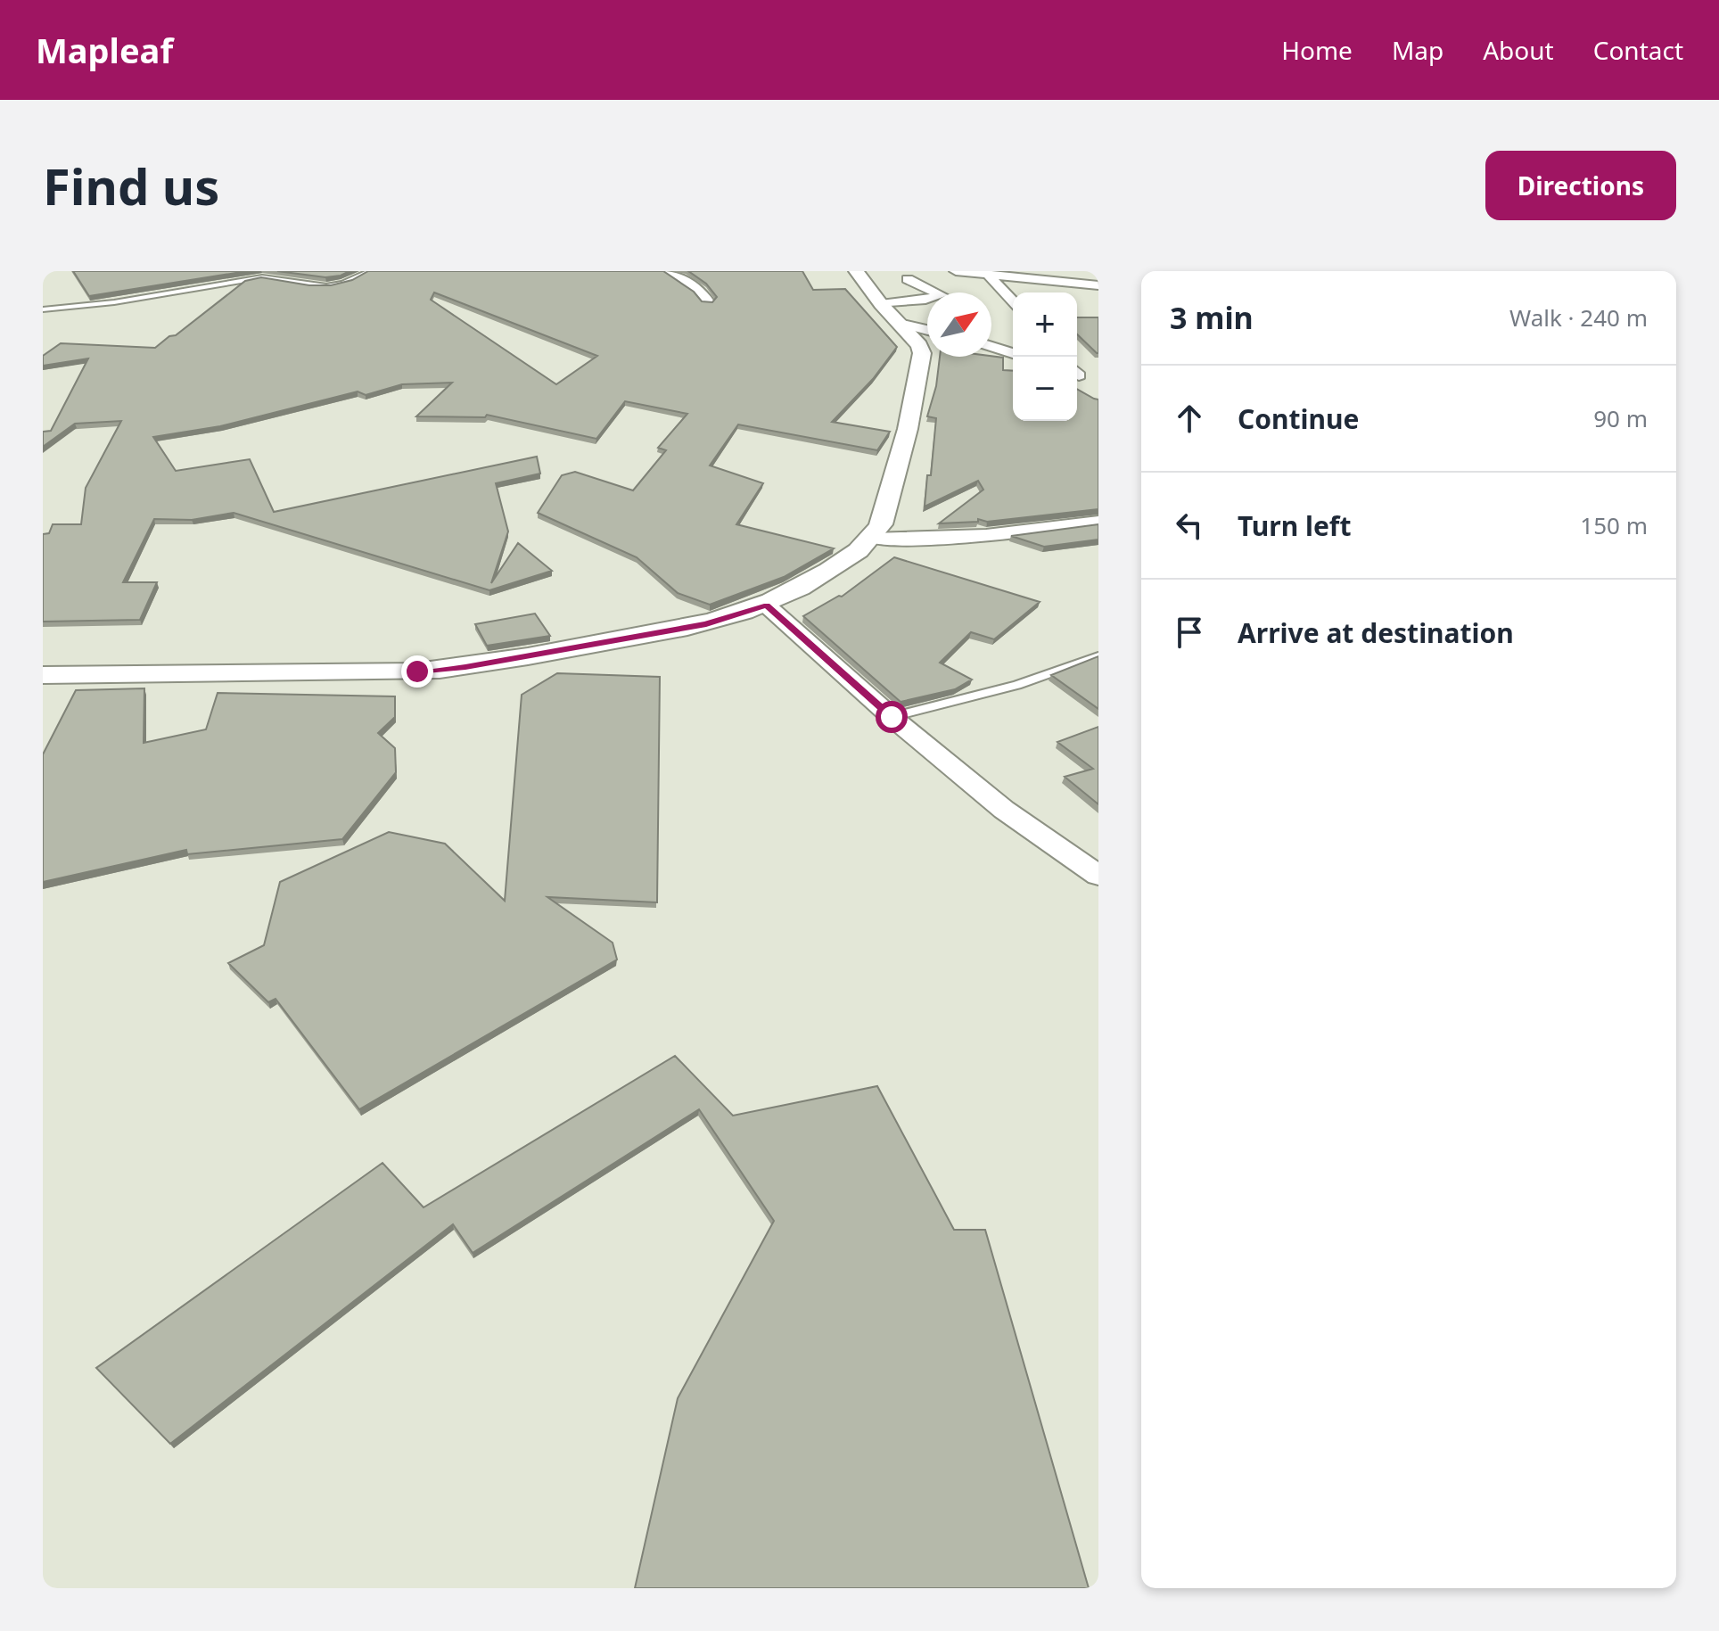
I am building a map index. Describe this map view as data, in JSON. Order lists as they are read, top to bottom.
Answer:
{
  "north": "top right",
  "page": {
    "header": "Mapleaf",
    "nav": [
      "Home",
      "Map",
      "About",
      "Contact"
    ],
    "buttons": "Directions",
    "title": "Find us",
    "heading": ["3 min", "Walk · 240 m"],
    "map_buttons": ["+", "−"],
    "list": [
      ["Continue", "90 m"],
      ["Turn left", "150 m"],
      "Arrive at destination"
    ]
  }
}
